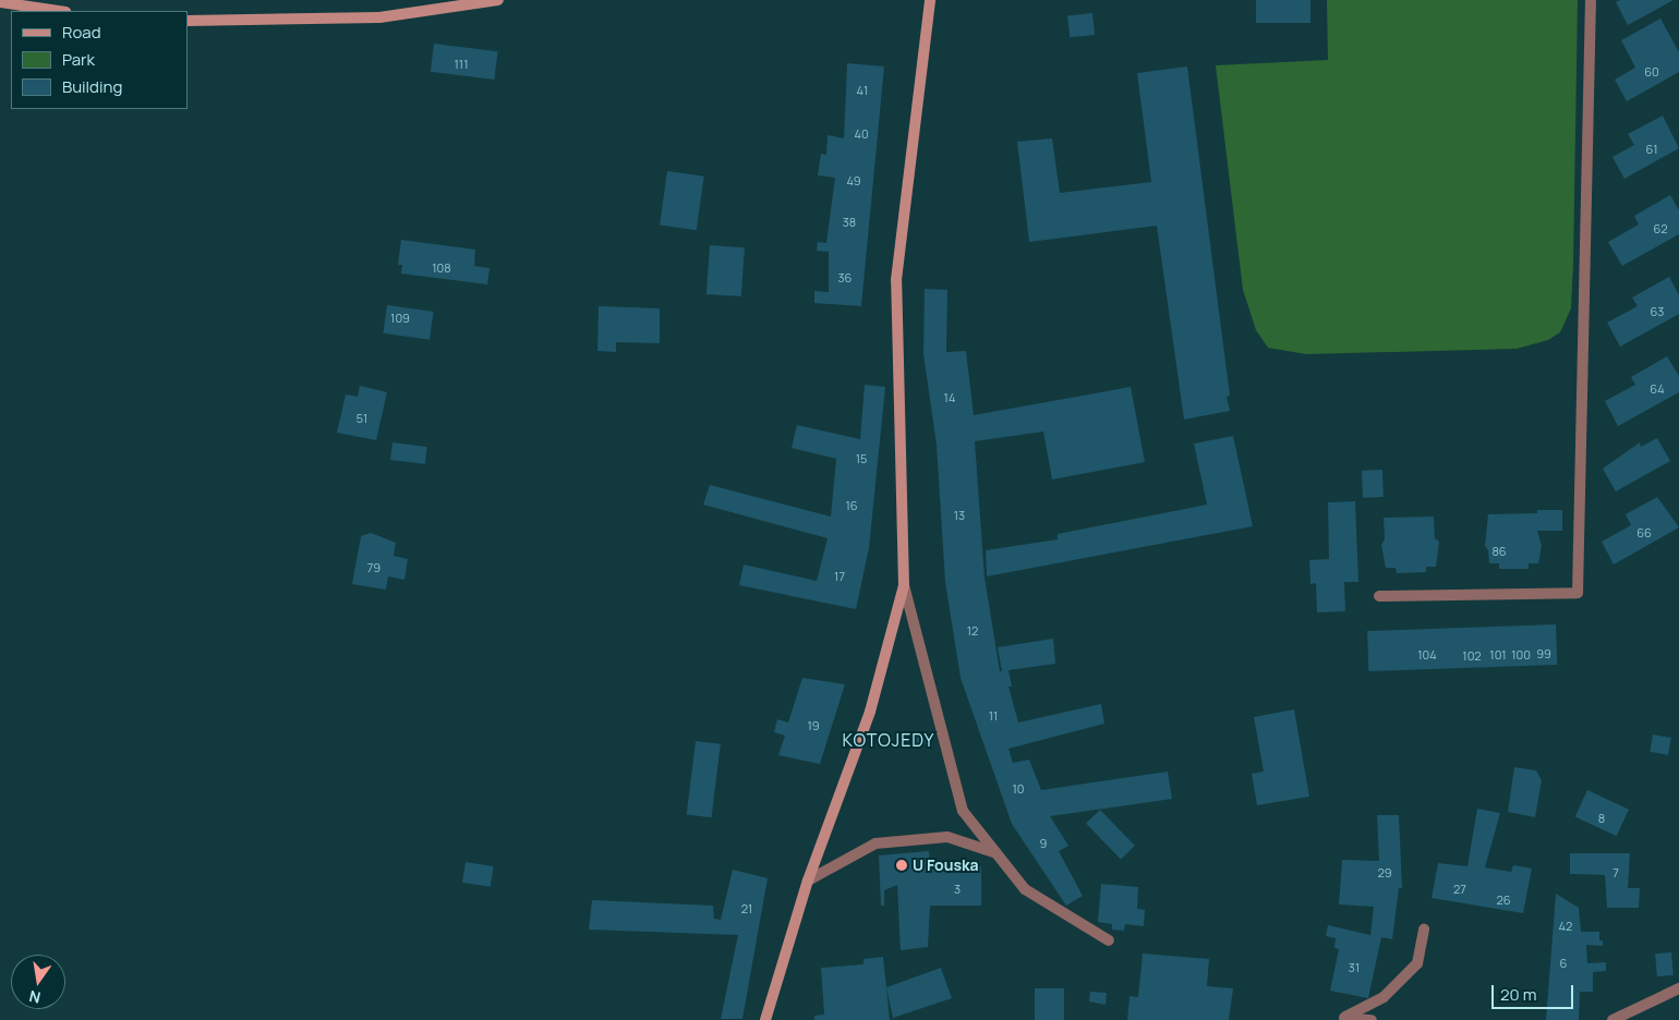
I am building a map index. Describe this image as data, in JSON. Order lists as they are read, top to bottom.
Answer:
{
  "districts": ["KOTOJEDY"],
  "places": ["U Fouska"],
  "house_numbers": [
    "111",
    "60",
    "41",
    "40",
    "61",
    "49",
    "38",
    "62",
    "108",
    "36",
    "63",
    "109",
    "64",
    "14",
    "51",
    "15",
    "16",
    "13",
    "66",
    "86",
    "79",
    "17",
    "12",
    "99",
    "104",
    "101",
    "100",
    "102",
    "11",
    "19",
    "10",
    "8",
    "9",
    "29",
    "7",
    "3",
    "27",
    "26",
    "21",
    "42",
    "6",
    "31"
  ],
  "legend": ["Road", "Park", "Building"],
  "scale_bar": "20 m",
  "north": "bottom"
}
